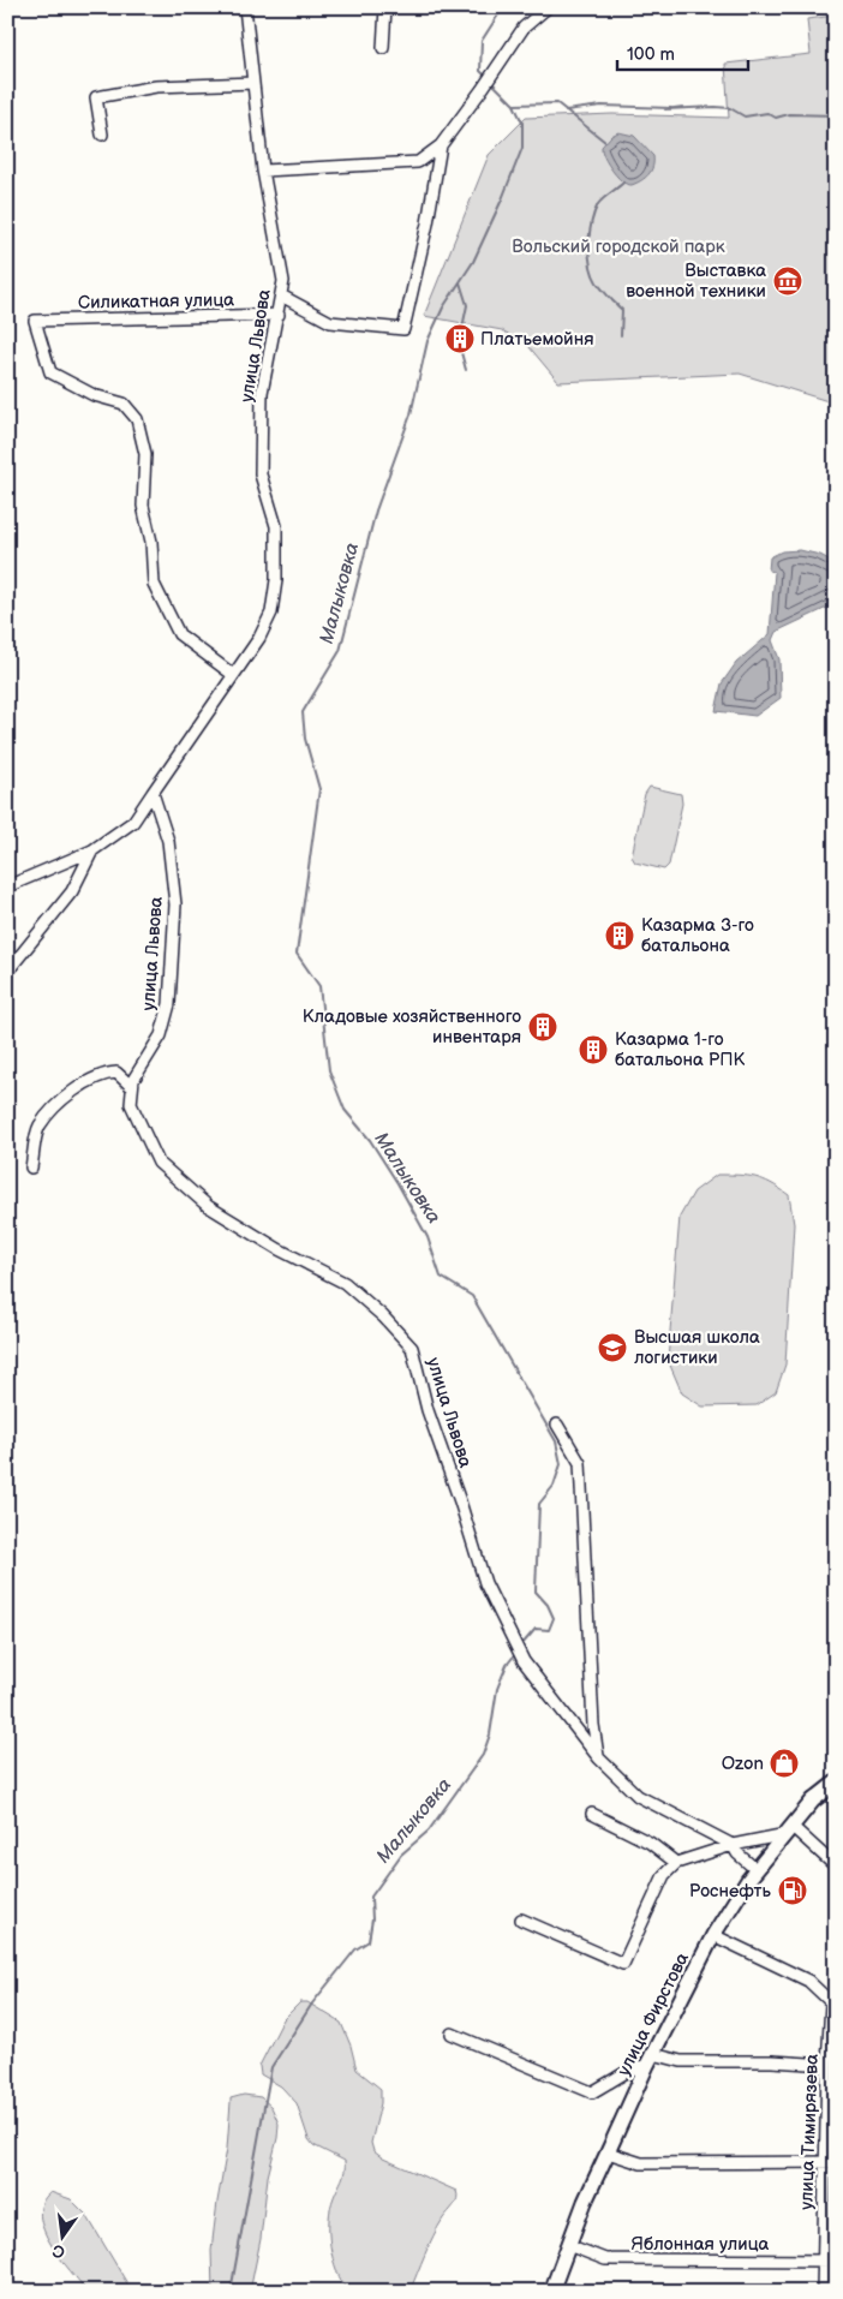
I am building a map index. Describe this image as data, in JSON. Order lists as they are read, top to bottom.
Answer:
{
  "streets": {
    "main road": ["улица Фирстова"],
    "street": [
      "Силикатная улица",
      "улица Львова",
      "улица Тимирязева",
      "Яблонная улица"
    ]
  },
  "crossings": [
    ["Силикатная улица", "улица Львова"],
    ["улица Львова", "улица Фирстова"],
    ["улица Фирстова", "улица Тимирязева"],
    ["улица Фирстова", "Яблонная улица"],
    ["улица Тимирязева", "Яблонная улица"]
  ],
  "water": ["Малыковка"],
  "parks": ["Вольский городской парк"],
  "places": {
    "museum": ["Выставка военной техники"],
    "building": [
      "Платьемойня",
      "Казарма 3-го батальона",
      "Кладовые хозяйственного инвентаря",
      "Казарма 1-го батальона РПК"
    ],
    "school or university": ["Высшая школа логистики"],
    "shop": ["Ozon"],
    "fuel station": ["Роснефть"]
  },
  "scale_bar": "100 m",
  "north": "bottom"
}
